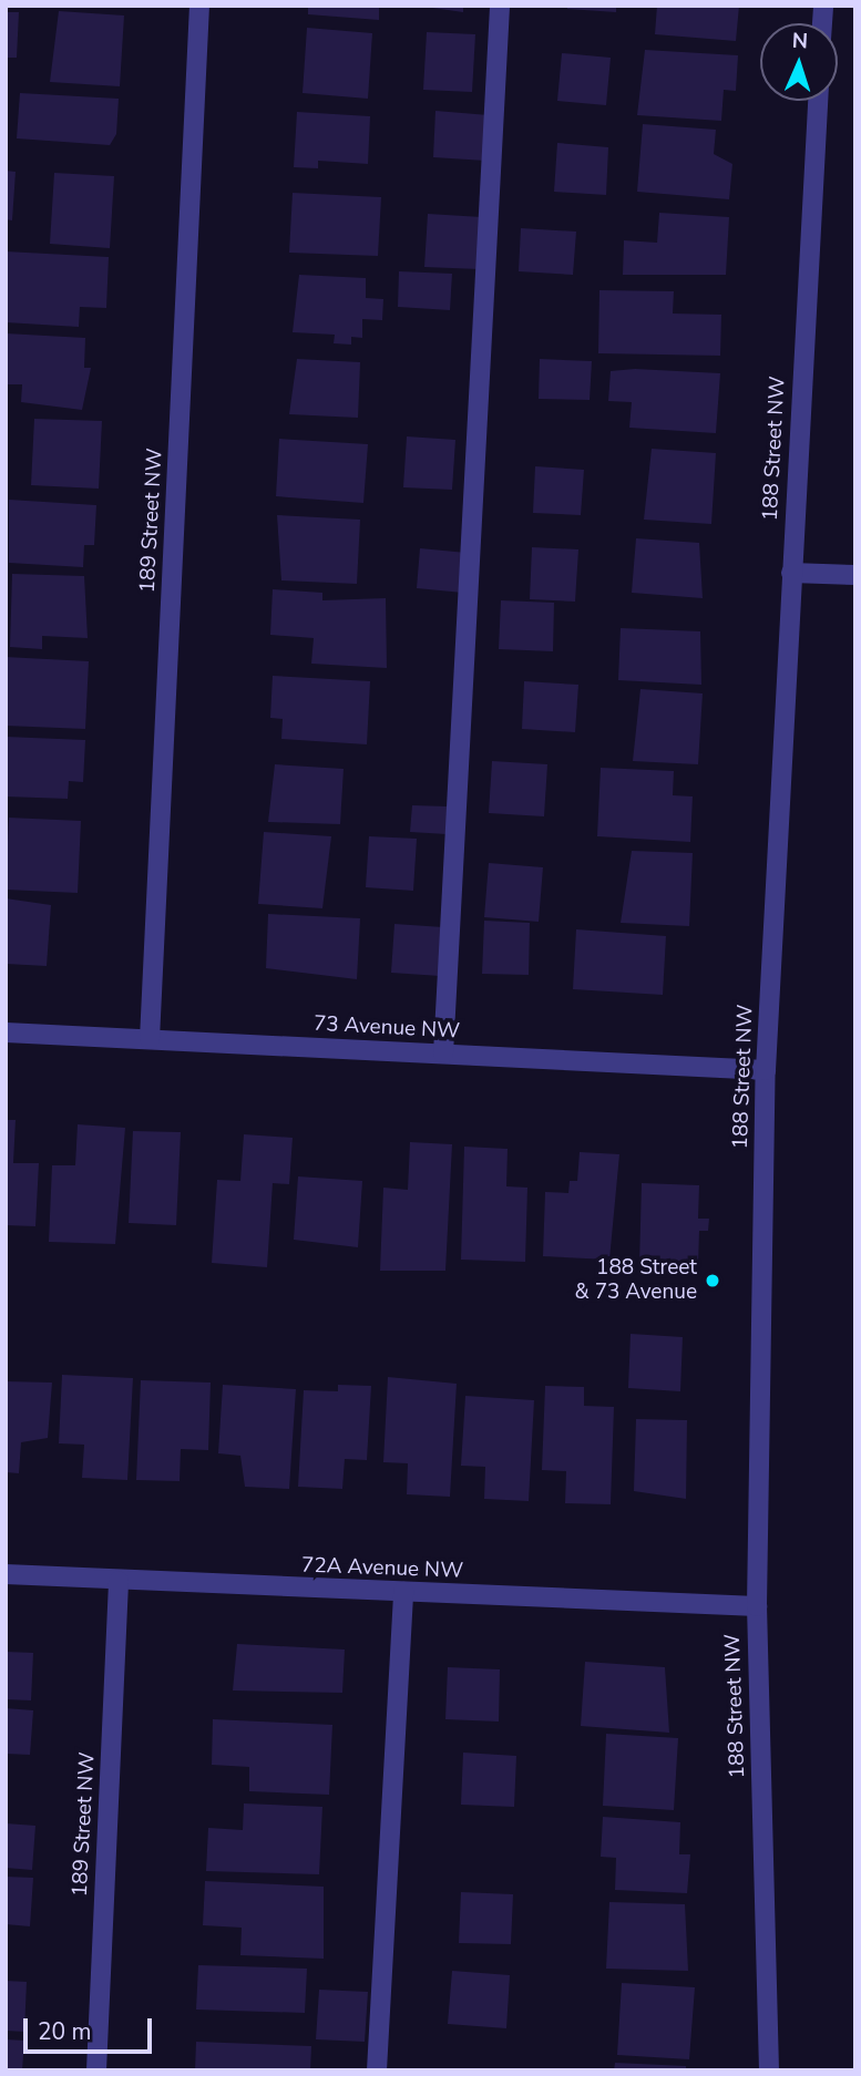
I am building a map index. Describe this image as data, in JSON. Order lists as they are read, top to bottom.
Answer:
{
  "streets": {
    "street": [
      "188 Street NW",
      "189 Street NW",
      "73 Avenue NW",
      "72A Avenue NW"
    ]
  },
  "crossings": [
    ["188 Street NW", "73 Avenue NW"],
    ["188 Street NW", "72A Avenue NW"],
    ["189 Street NW", "73 Avenue NW"],
    ["189 Street NW", "72A Avenue NW"]
  ],
  "places": ["188 Street & 73 Avenue"],
  "scale_bar": "20 m",
  "north": "top"
}
